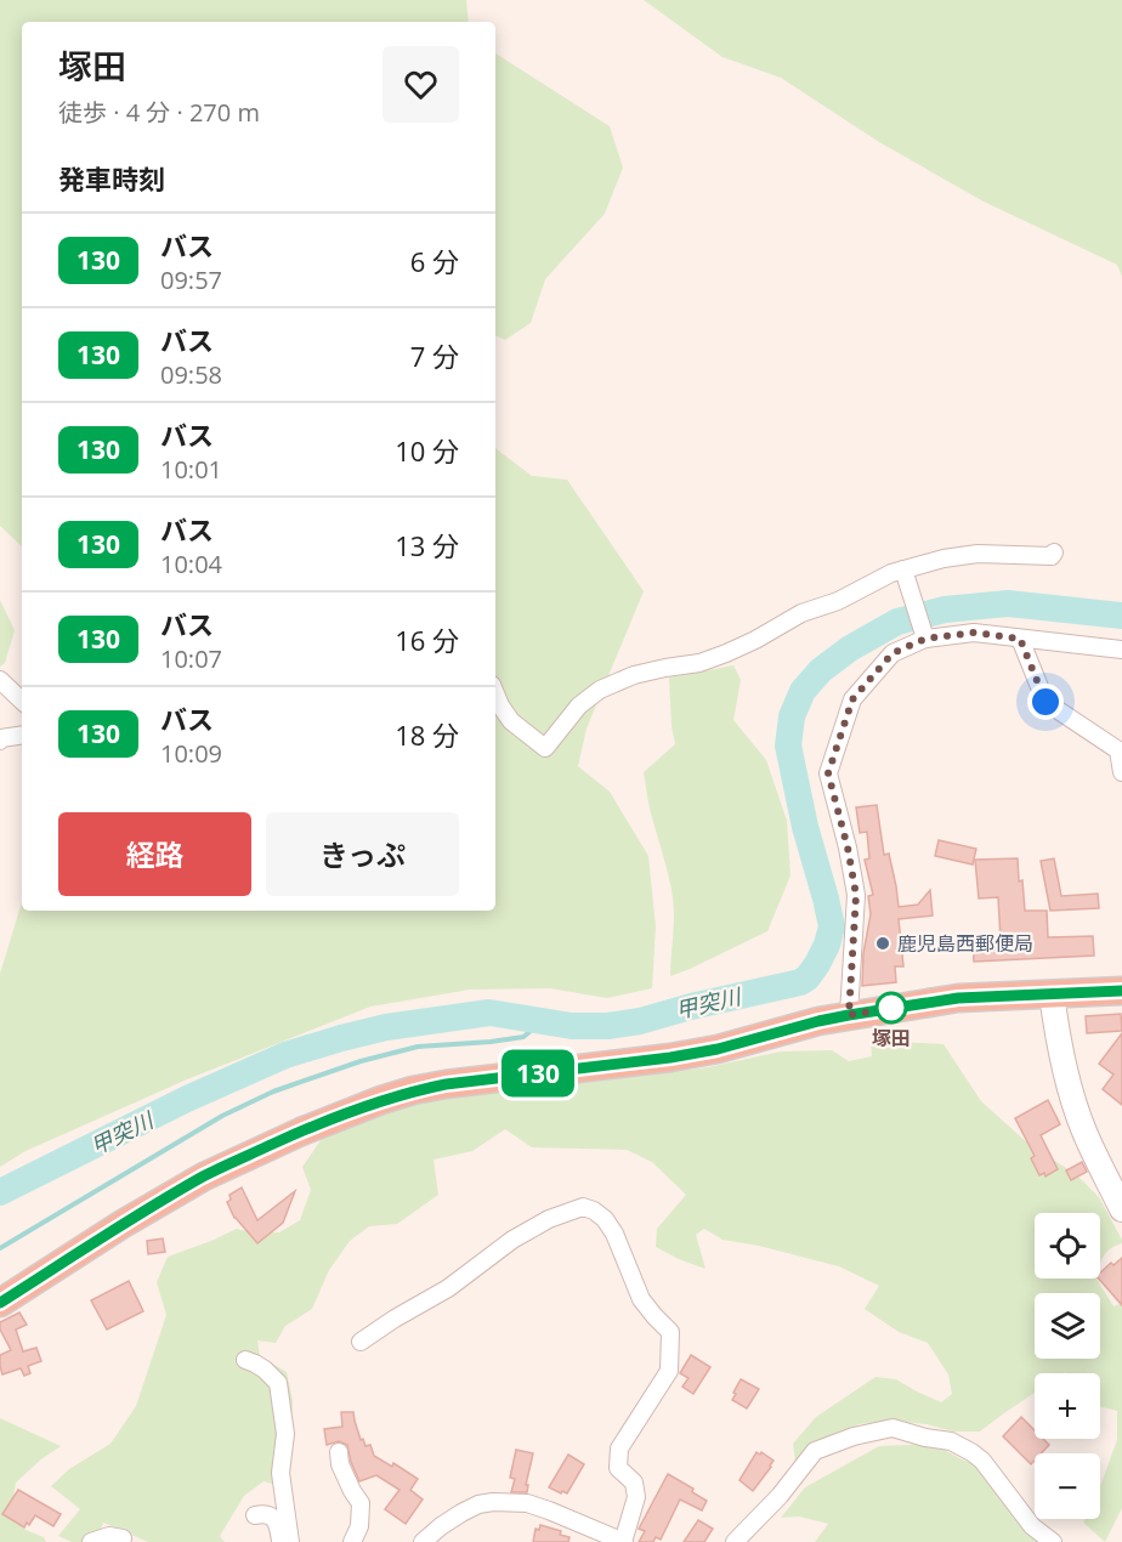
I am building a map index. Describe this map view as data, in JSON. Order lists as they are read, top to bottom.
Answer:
{
  "water": ["甲突川"],
  "places": ["鹿児島西郵便局", "塚田"],
  "lines": ["bus line 130"],
  "page": {
    "on_map": "130",
    "heading": [
      ["塚田", "徒歩 · 4 分 · 270 m"],
      "発車時刻"
    ],
    "list": [
      {
        "mark": "130",
        "name": "バス",
        "note": "09:57",
        "value": "6 分"
      },
      {
        "mark": "130",
        "name": "バス",
        "note": "09:58",
        "value": "7 分"
      },
      {
        "mark": "130",
        "name": "バス",
        "note": "10:01",
        "value": "10 分"
      },
      {
        "mark": "130",
        "name": "バス",
        "note": "10:04",
        "value": "13 分"
      },
      {
        "mark": "130",
        "name": "バス",
        "note": "10:07",
        "value": "16 分"
      },
      {
        "mark": "130",
        "name": "バス",
        "note": "10:09",
        "value": "18 分"
      }
    ],
    "buttons": ["経路", "きっぷ"],
    "map_buttons": ["+", "−"]
  }
}
